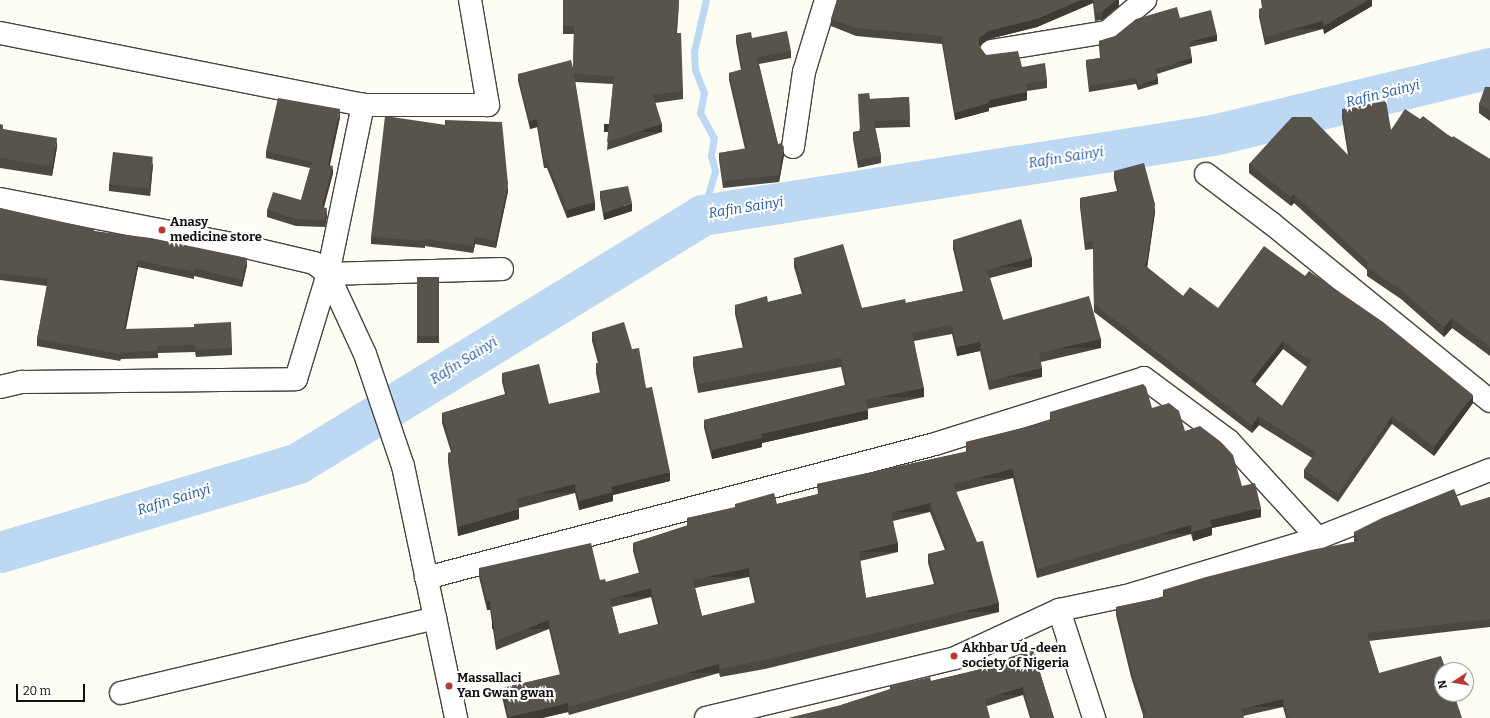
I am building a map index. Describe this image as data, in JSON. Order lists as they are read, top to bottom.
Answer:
{
  "water": ["Rafin Sainyi"],
  "places": ["Anasy medicine store", "Akhbar Ud -deen society of Nigeria", "Massallaci Yan Gwan gwan"],
  "scale_bar": "20 m",
  "north": "left"
}
